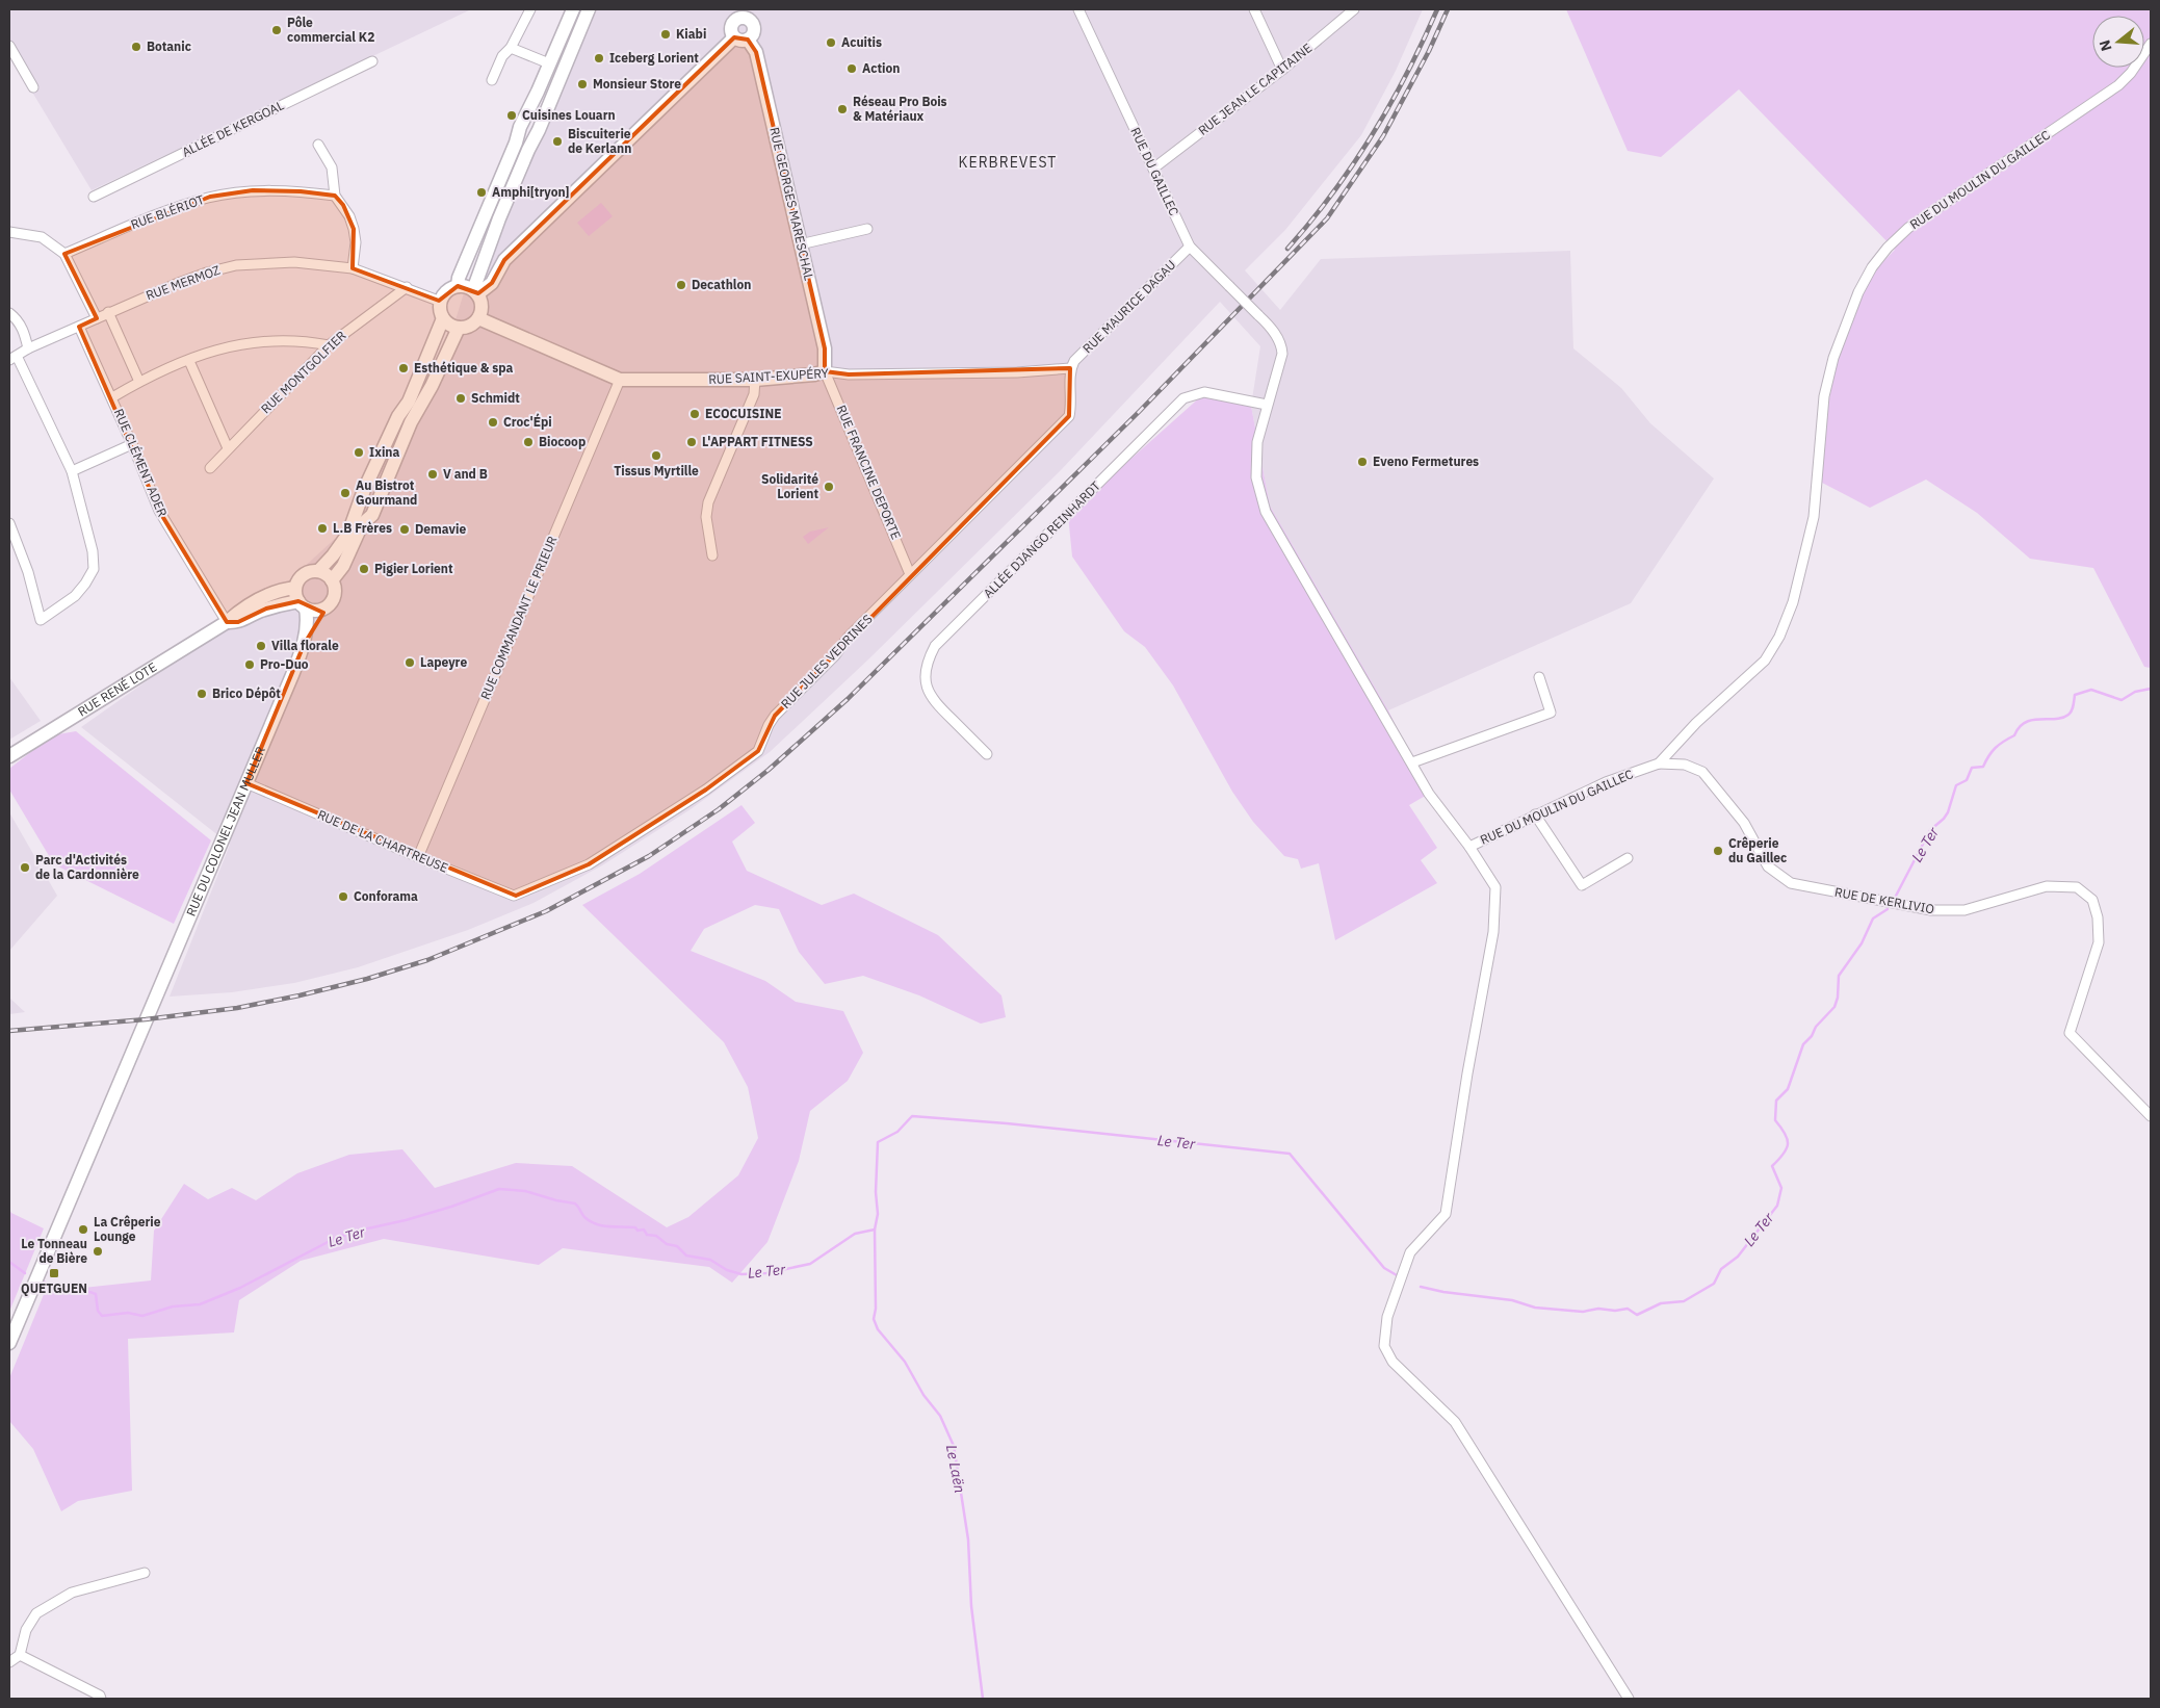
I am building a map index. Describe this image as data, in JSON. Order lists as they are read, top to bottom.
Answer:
{
  "streets": {
    "main road": [
      "RUE GEORGES MARESCHAL",
      "RUE SAINT-EXUPÉRY",
      "RUE RENÉ LOTE",
      "RUE DU COLONEL JEAN MULLER"
    ],
    "street": [
      "RUE JEAN LE CAPITAINE",
      "ALLÉE DE KERGOAL",
      "RUE DU GAILLEC",
      "RUE DU MOULIN DU GAILLEC",
      "RUE BLÉRIOT",
      "RUE MERMOZ",
      "RUE MAURICE DAGAU",
      "RUE MONTGOLFIER",
      "RUE CLÉMENT ADER",
      "RUE FRANCINE DEPORTE",
      "ALLÉE DJANGO REINHARDT",
      "RUE COMMANDANT LE PRIEUR",
      "RUE JULES VEDRINES",
      "RUE DE LA CHARTREUSE",
      "RUE DE KERLIVIO"
    ]
  },
  "crossings": [
    ["RUE JEAN LE CAPITAINE", "RUE DU GAILLEC"],
    ["RUE DU GAILLEC", "RUE DU MOULIN DU GAILLEC"],
    ["RUE DU GAILLEC", "RUE MAURICE DAGAU"],
    ["RUE DU MOULIN DU GAILLEC", "ALLÉE DJANGO REINHARDT"],
    ["RUE DU MOULIN DU GAILLEC", "RUE DE KERLIVIO"],
    ["RUE GEORGES MARESCHAL", "RUE SAINT-EXUPÉRY"],
    ["RUE GEORGES MARESCHAL", "RUE FRANCINE DEPORTE"],
    ["RUE MERMOZ", "RUE MONTGOLFIER"],
    ["RUE MERMOZ", "RUE SAINT-EXUPÉRY"],
    ["RUE MERMOZ", "RUE CLÉMENT ADER"],
    ["RUE MAURICE DAGAU", "RUE SAINT-EXUPÉRY"],
    ["RUE MAURICE DAGAU", "RUE JULES VEDRINES"],
    ["RUE SAINT-EXUPÉRY", "RUE FRANCINE DEPORTE"],
    ["RUE SAINT-EXUPÉRY", "RUE COMMANDANT LE PRIEUR"],
    ["RUE SAINT-EXUPÉRY", "RUE JULES VEDRINES"],
    ["RUE CLÉMENT ADER", "RUE RENÉ LOTE"],
    ["RUE FRANCINE DEPORTE", "RUE JULES VEDRINES"],
    ["RUE COMMANDANT LE PRIEUR", "RUE DE LA CHARTREUSE"],
    ["RUE JULES VEDRINES", "RUE DE LA CHARTREUSE"],
    ["RUE RENÉ LOTE", "RUE DU COLONEL JEAN MULLER"],
    ["RUE DU COLONEL JEAN MULLER", "RUE DE LA CHARTREUSE"]
  ],
  "districts": ["KERBREVEST"],
  "water": ["Le Ter", "Le Laën"],
  "places": {
    "other": [
      "Pôle commercial K2",
      "Kiabi",
      "Acuitis",
      "Botanic",
      "Iceberg Lorient",
      "Action",
      "Monsieur Store",
      "Réseau Pro Bois & Matériaux",
      "Cuisines Louarn",
      "Biscuiterie de Kerlann",
      "Amphi[tryon]",
      "Decathlon",
      "Esthétique & spa",
      "Schmidt",
      "ECOCUISINE",
      "Croc'Épi",
      "Biocoop",
      "L'APPART FITNESS",
      "Ixina",
      "Tissus Myrtille",
      "Eveno Fermetures",
      "V and B",
      "Solidarité Lorient",
      "Au Bistrot Gourmand",
      "L.B Frères",
      "Demavie",
      "Pigier Lorient",
      "Villa florale",
      "Lapeyre",
      "Pro-Duo",
      "Brico Dépôt",
      "Crêperie du Gaillec",
      "Parc d'Activités de la Cardonnière",
      "Conforama",
      "La Crêperie Lounge",
      "Le Tonneau de Bière"
    ],
    "transit": ["QUETGUEN"]
  },
  "north": "left"
}
